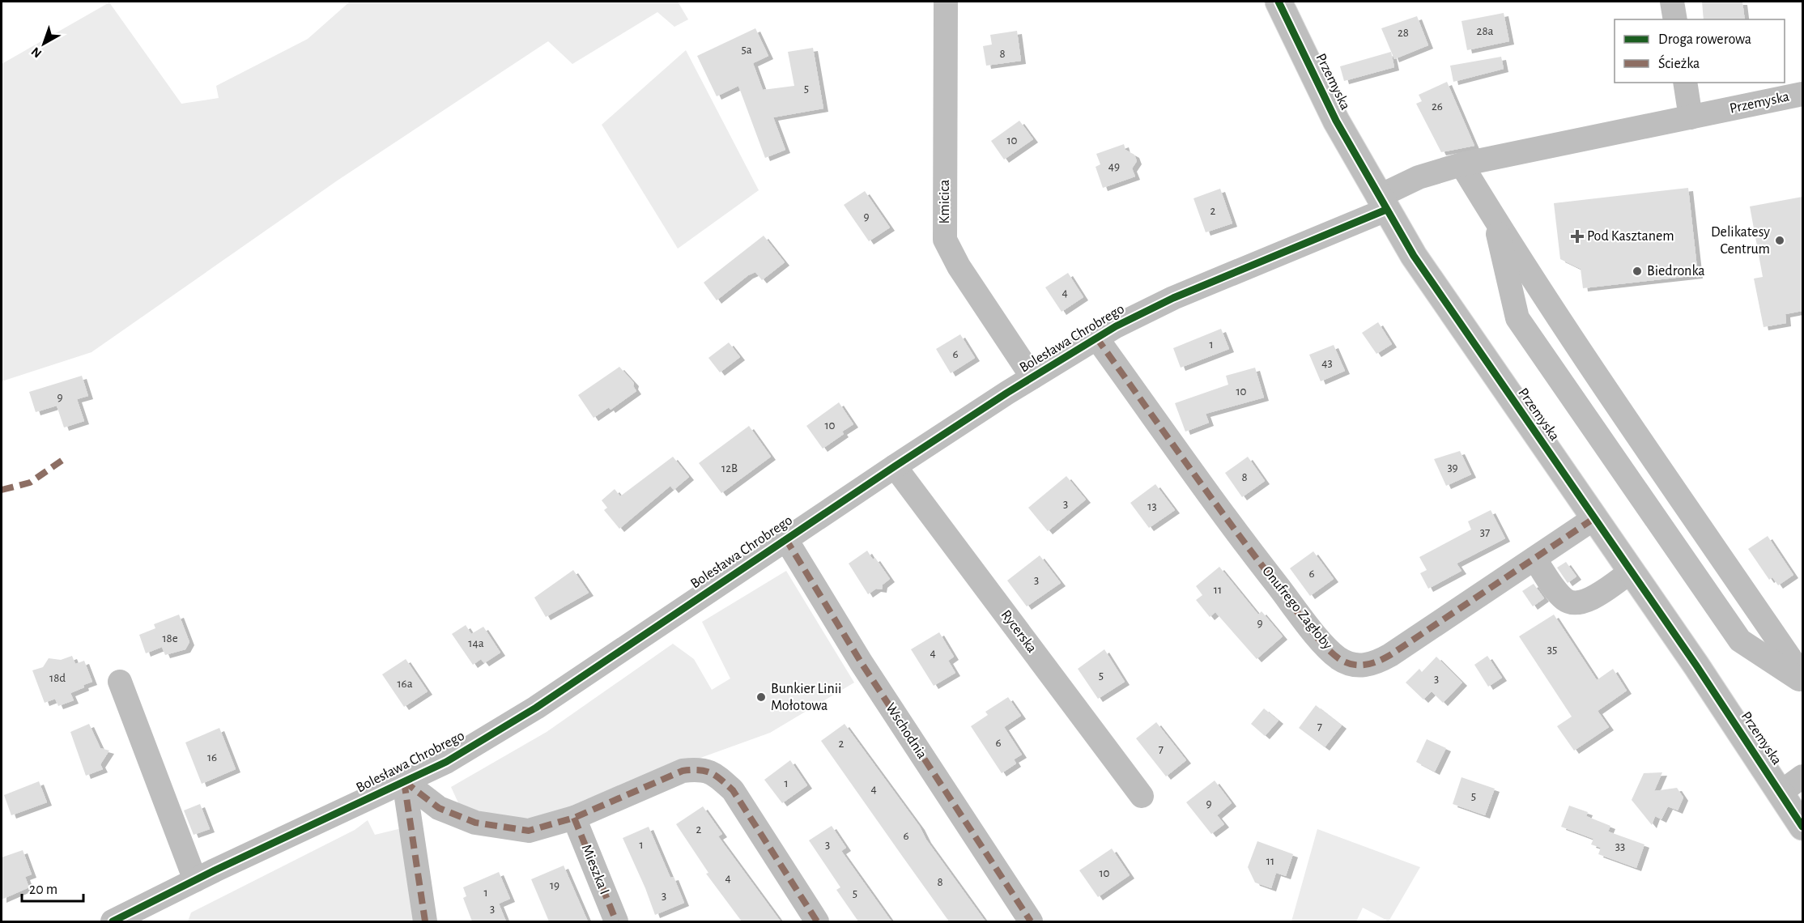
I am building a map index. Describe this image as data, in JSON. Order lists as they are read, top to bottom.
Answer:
{
  "streets": {
    "main road": ["Przemyska"],
    "street": [
      "Kmicica",
      "Bolesława Chrobrego",
      "Onufrego Zagłoby",
      "Rycerska",
      "Wschodnia",
      "Mieszka I"
    ]
  },
  "crossings": [
    ["Przemyska", "Bolesława Chrobrego"],
    ["Przemyska", "Onufrego Zagłoby"],
    ["Kmicica", "Bolesława Chrobrego"],
    ["Bolesława Chrobrego", "Onufrego Zagłoby"],
    ["Bolesława Chrobrego", "Rycerska"],
    ["Bolesława Chrobrego", "Wschodnia"]
  ],
  "places": {
    "health": ["Pod Kasztanem"],
    "other": ["Delikatesy Centrum", "Biedronka", "Bunkier Linii Mołotowa"]
  },
  "house_numbers": [
    "28a",
    "28",
    "5a",
    "8",
    "5",
    "26",
    "10",
    "49",
    "2",
    "9",
    "4",
    "1",
    "6",
    "43",
    "10",
    "9",
    "10",
    "39",
    "12B",
    "8",
    "3",
    "13",
    "37",
    "6",
    "3",
    "11",
    "9",
    "18e",
    "14a",
    "35",
    "4",
    "5",
    "18d",
    "3",
    "16a",
    "7",
    "6",
    "2",
    "7",
    "16",
    "1",
    "4",
    "5",
    "9",
    "2",
    "6",
    "1",
    "3",
    "33",
    "11",
    "10",
    "4",
    "8",
    "19",
    "1",
    "5",
    "3",
    "3"
  ],
  "legend": ["Droga rowerowa", "Ścieżka"],
  "scale_bar": "20 m",
  "north": "bottom left"
}
